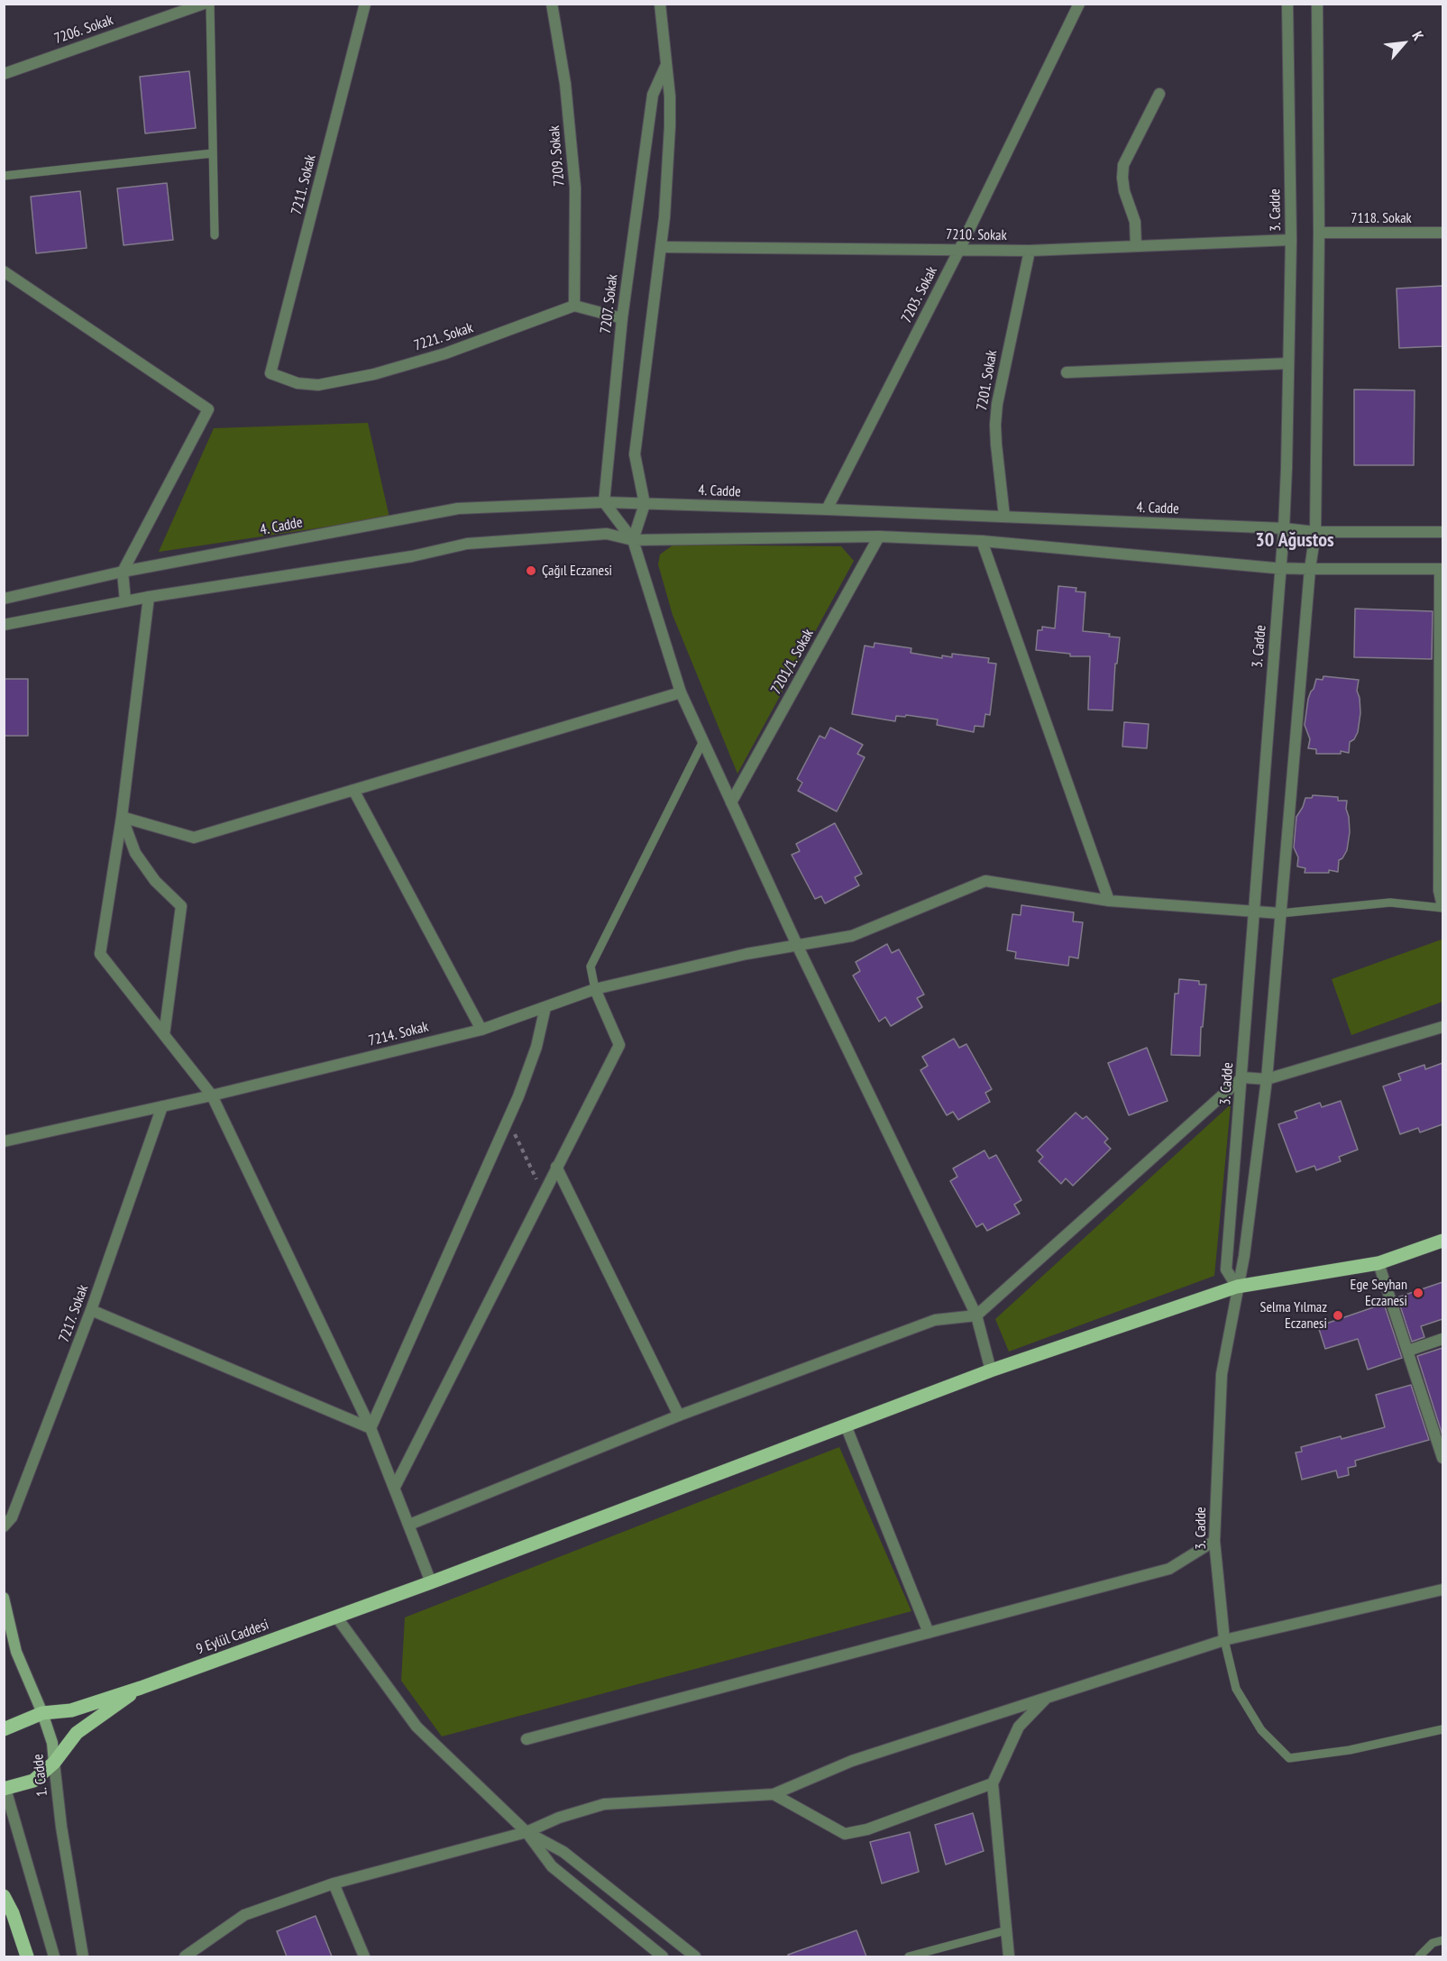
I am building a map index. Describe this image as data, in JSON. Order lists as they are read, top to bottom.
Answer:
{
  "streets": {
    "main road": ["9 Eylül Caddesi", "1. Cadde"],
    "street": [
      "7206. Sokak",
      "7209. Sokak",
      "7211. Sokak",
      "3. Cadde",
      "7118. Sokak",
      "7210. Sokak",
      "7203. Sokak",
      "7207. Sokak",
      "7221. Sokak",
      "7201. Sokak",
      "4. Cadde",
      "7201/1. Sokak",
      "7214. Sokak",
      "7217. Sokak"
    ]
  },
  "crossings": [
    ["7209. Sokak", "7221. Sokak"],
    ["7211. Sokak", "7221. Sokak"],
    ["3. Cadde", "7118. Sokak"],
    ["3. Cadde", "7210. Sokak"],
    ["3. Cadde", "4. Cadde"],
    ["3. Cadde", "7214. Sokak"],
    ["3. Cadde", "9 Eylül Caddesi"],
    ["7210. Sokak", "7203. Sokak"],
    ["7210. Sokak", "7207. Sokak"],
    ["7210. Sokak", "7201. Sokak"],
    ["7203. Sokak", "4. Cadde"],
    ["7207. Sokak", "4. Cadde"],
    ["7201. Sokak", "4. Cadde"],
    ["7214. Sokak", "7217. Sokak"],
    ["9 Eylül Caddesi", "1. Cadde"]
  ],
  "districts": ["30 Ağustos"],
  "places": ["Çağıl Eczanesi", "Ege Seyhan Eczanesi", "Selma Yılmaz Eczanesi"],
  "north": "top right"
}
